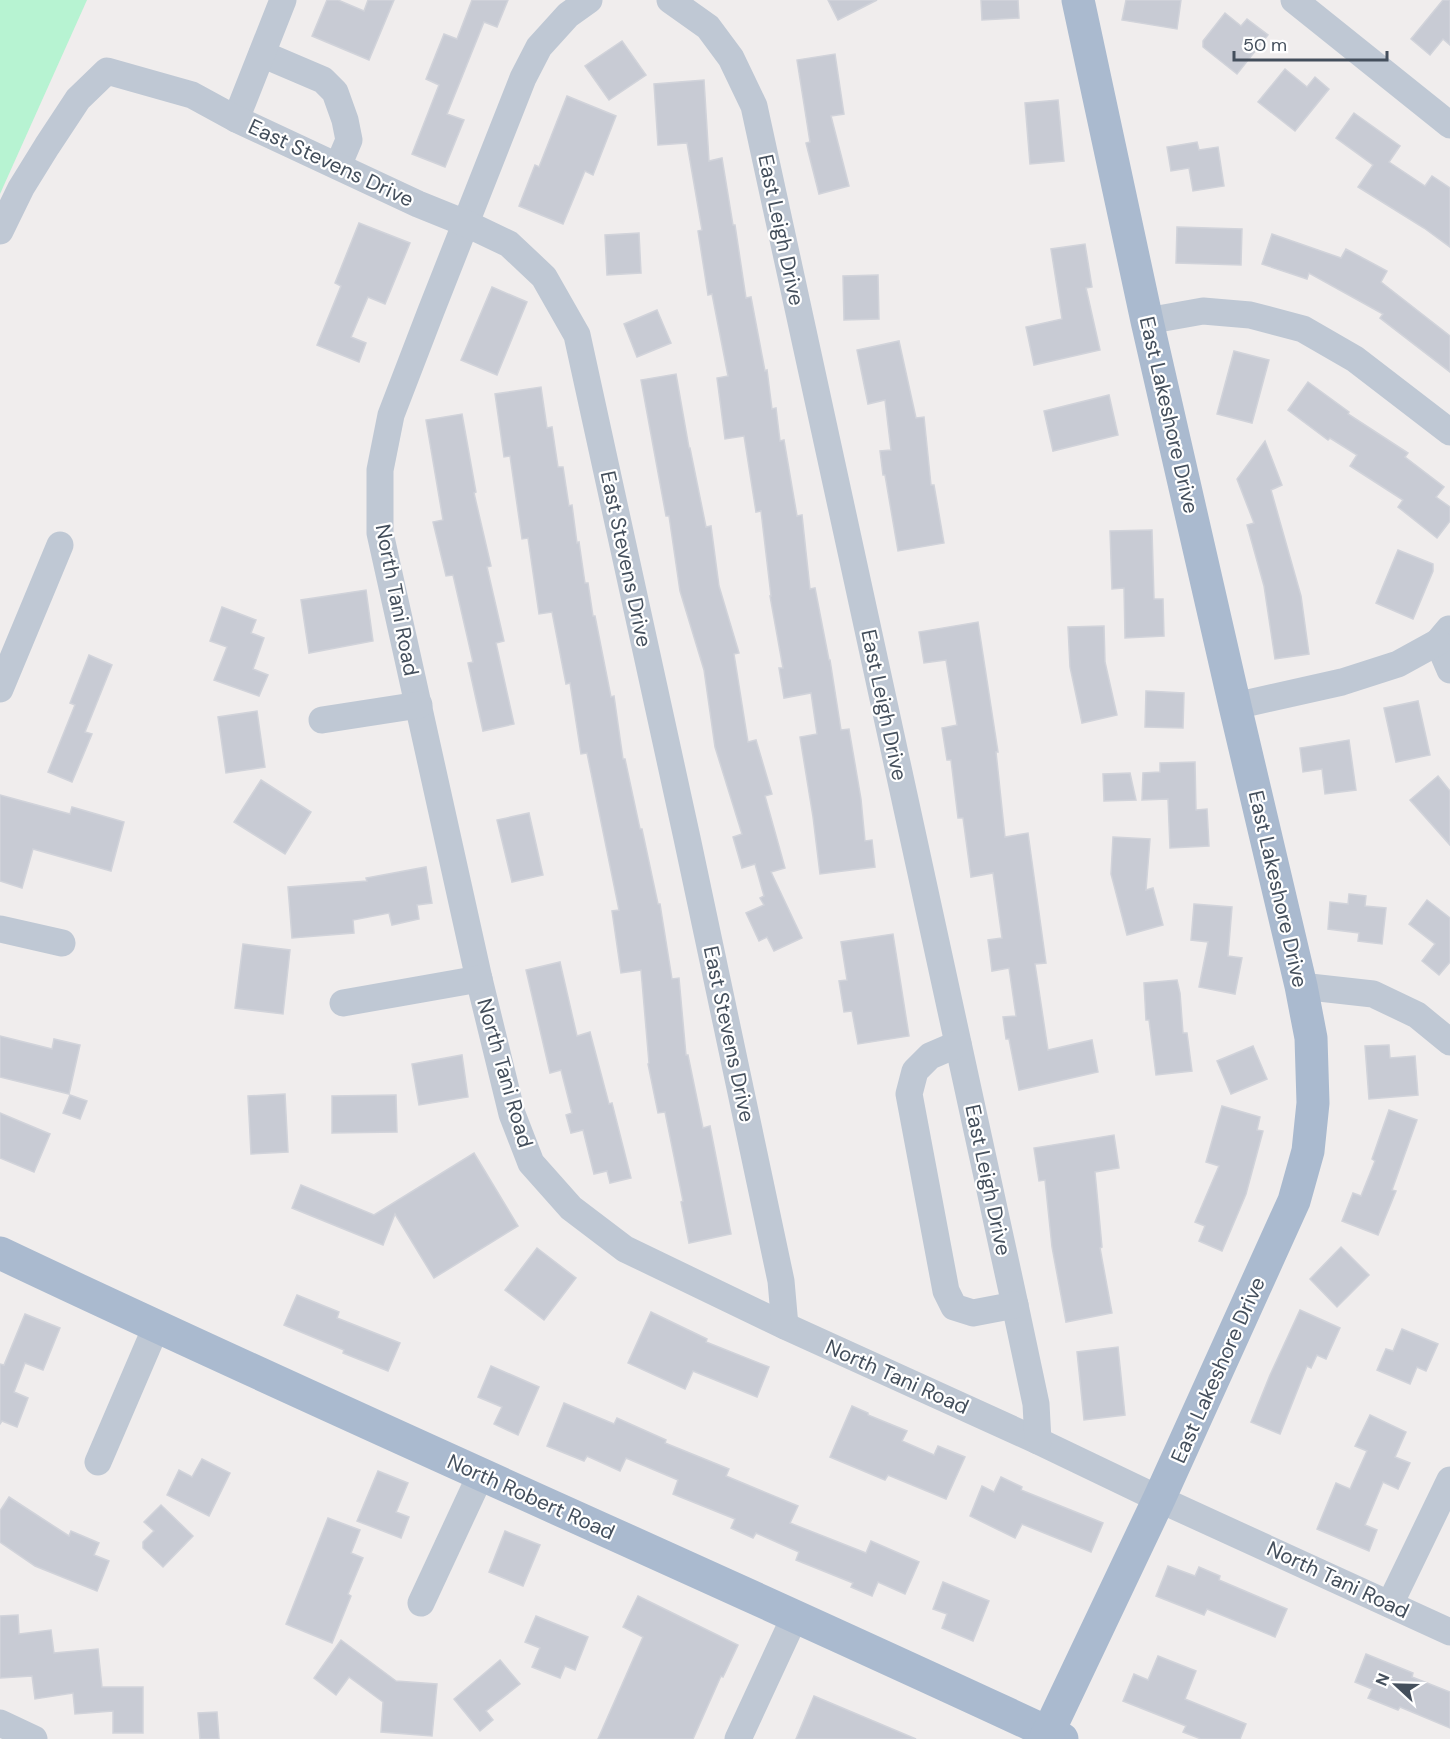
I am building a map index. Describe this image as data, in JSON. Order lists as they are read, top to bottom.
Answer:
{
  "streets": {
    "main road": ["East Lakeshore Drive", "North Robert Road"],
    "street": ["East Stevens Drive", "East Leigh Drive", "North Tani Road"]
  },
  "crossings": [
    ["East Stevens Drive", "North Tani Road"],
    ["East Leigh Drive", "North Tani Road"],
    ["East Lakeshore Drive", "North Tani Road"],
    ["East Lakeshore Drive", "North Robert Road"]
  ],
  "scale_bar": "50 m",
  "north": "left"
}
